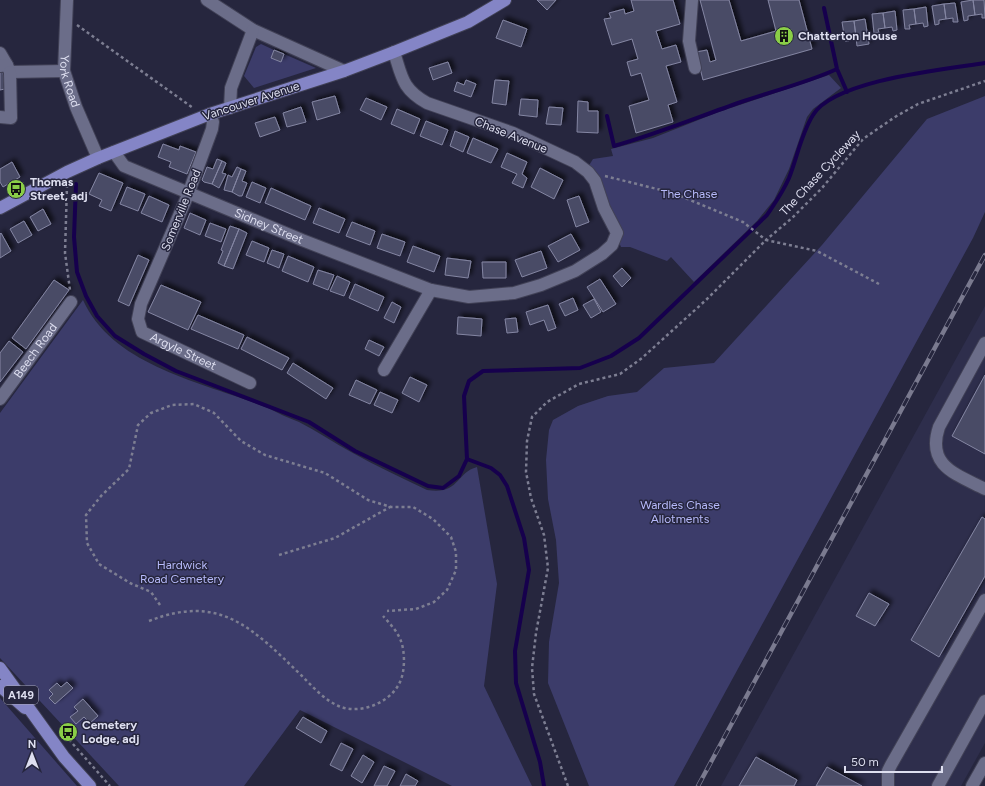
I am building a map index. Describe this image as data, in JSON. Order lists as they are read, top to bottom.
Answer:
{
  "streets": {
    "main road": ["Vancouver Avenue", "A149"],
    "street": [
      "York Road",
      "Chase Avenue",
      "Somerville Road",
      "Sidney Street",
      "Beech Road",
      "Argyle Street"
    ],
    "path": ["The Chase Cycleway"]
  },
  "crossings": [
    ["York Road", "Vancouver Avenue"],
    ["Vancouver Avenue", "Chase Avenue"],
    ["Vancouver Avenue", "Somerville Road"],
    ["Vancouver Avenue", "Sidney Street"],
    ["Chase Avenue", "Sidney Street"],
    ["Somerville Road", "Sidney Street"],
    ["Somerville Road", "Argyle Street"]
  ],
  "parks": ["The Chase", "Wardles Chase Allotments", "Hardwick Road Cemetery"],
  "places": {
    "building": ["Chatterton House"],
    "bus stop": ["Thomas Street, adj", "Cemetery Lodge, adj"]
  },
  "scale_bar": "50 m",
  "north": "top"
}
